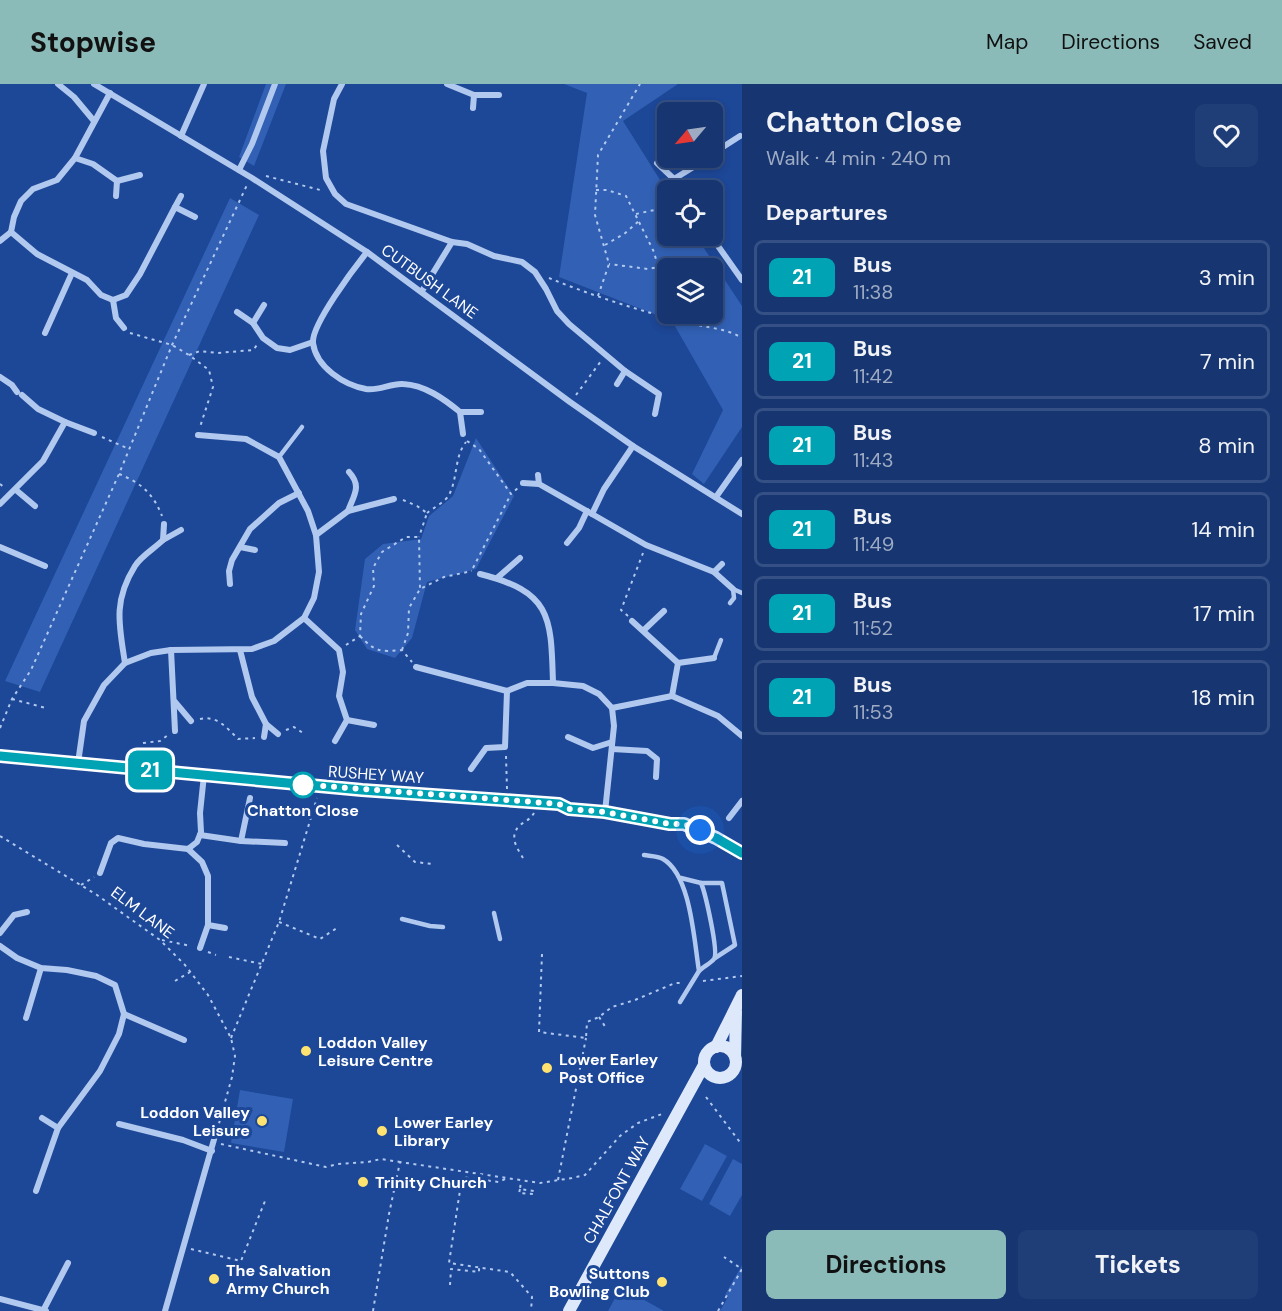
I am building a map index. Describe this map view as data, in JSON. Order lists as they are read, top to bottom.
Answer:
{
  "streets": {
    "street": ["CUTBUSH LANE", "RUSHEY WAY", "CHALFONT WAY"],
    "path": ["ELM LANE"]
  },
  "places": [
    "Chatton Close",
    "Loddon Valley Leisure Centre",
    "Lower Earley Post Office",
    "Loddon Valley Leisure",
    "Lower Earley Library",
    "Trinity Church",
    "The Salvation Army Church",
    "Suttons Bowling Club"
  ],
  "lines": ["bus line 21"],
  "north": "bottom left",
  "page": {
    "header": "Stopwise",
    "nav": ["Map", "Directions", "Saved"],
    "on_map": "21",
    "heading": [
      ["Chatton Close", "Walk · 4 min · 240 m"],
      "Departures"
    ],
    "list": [
      {
        "mark": "21",
        "name": "Bus",
        "note": "11:38",
        "value": "3 min"
      },
      {
        "mark": "21",
        "name": "Bus",
        "note": "11:42",
        "value": "7 min"
      },
      {
        "mark": "21",
        "name": "Bus",
        "note": "11:43",
        "value": "8 min"
      },
      {
        "mark": "21",
        "name": "Bus",
        "note": "11:49",
        "value": "14 min"
      },
      {
        "mark": "21",
        "name": "Bus",
        "note": "11:52",
        "value": "17 min"
      },
      {
        "mark": "21",
        "name": "Bus",
        "note": "11:53",
        "value": "18 min"
      }
    ],
    "buttons": ["Directions", "Tickets"]
  }
}
